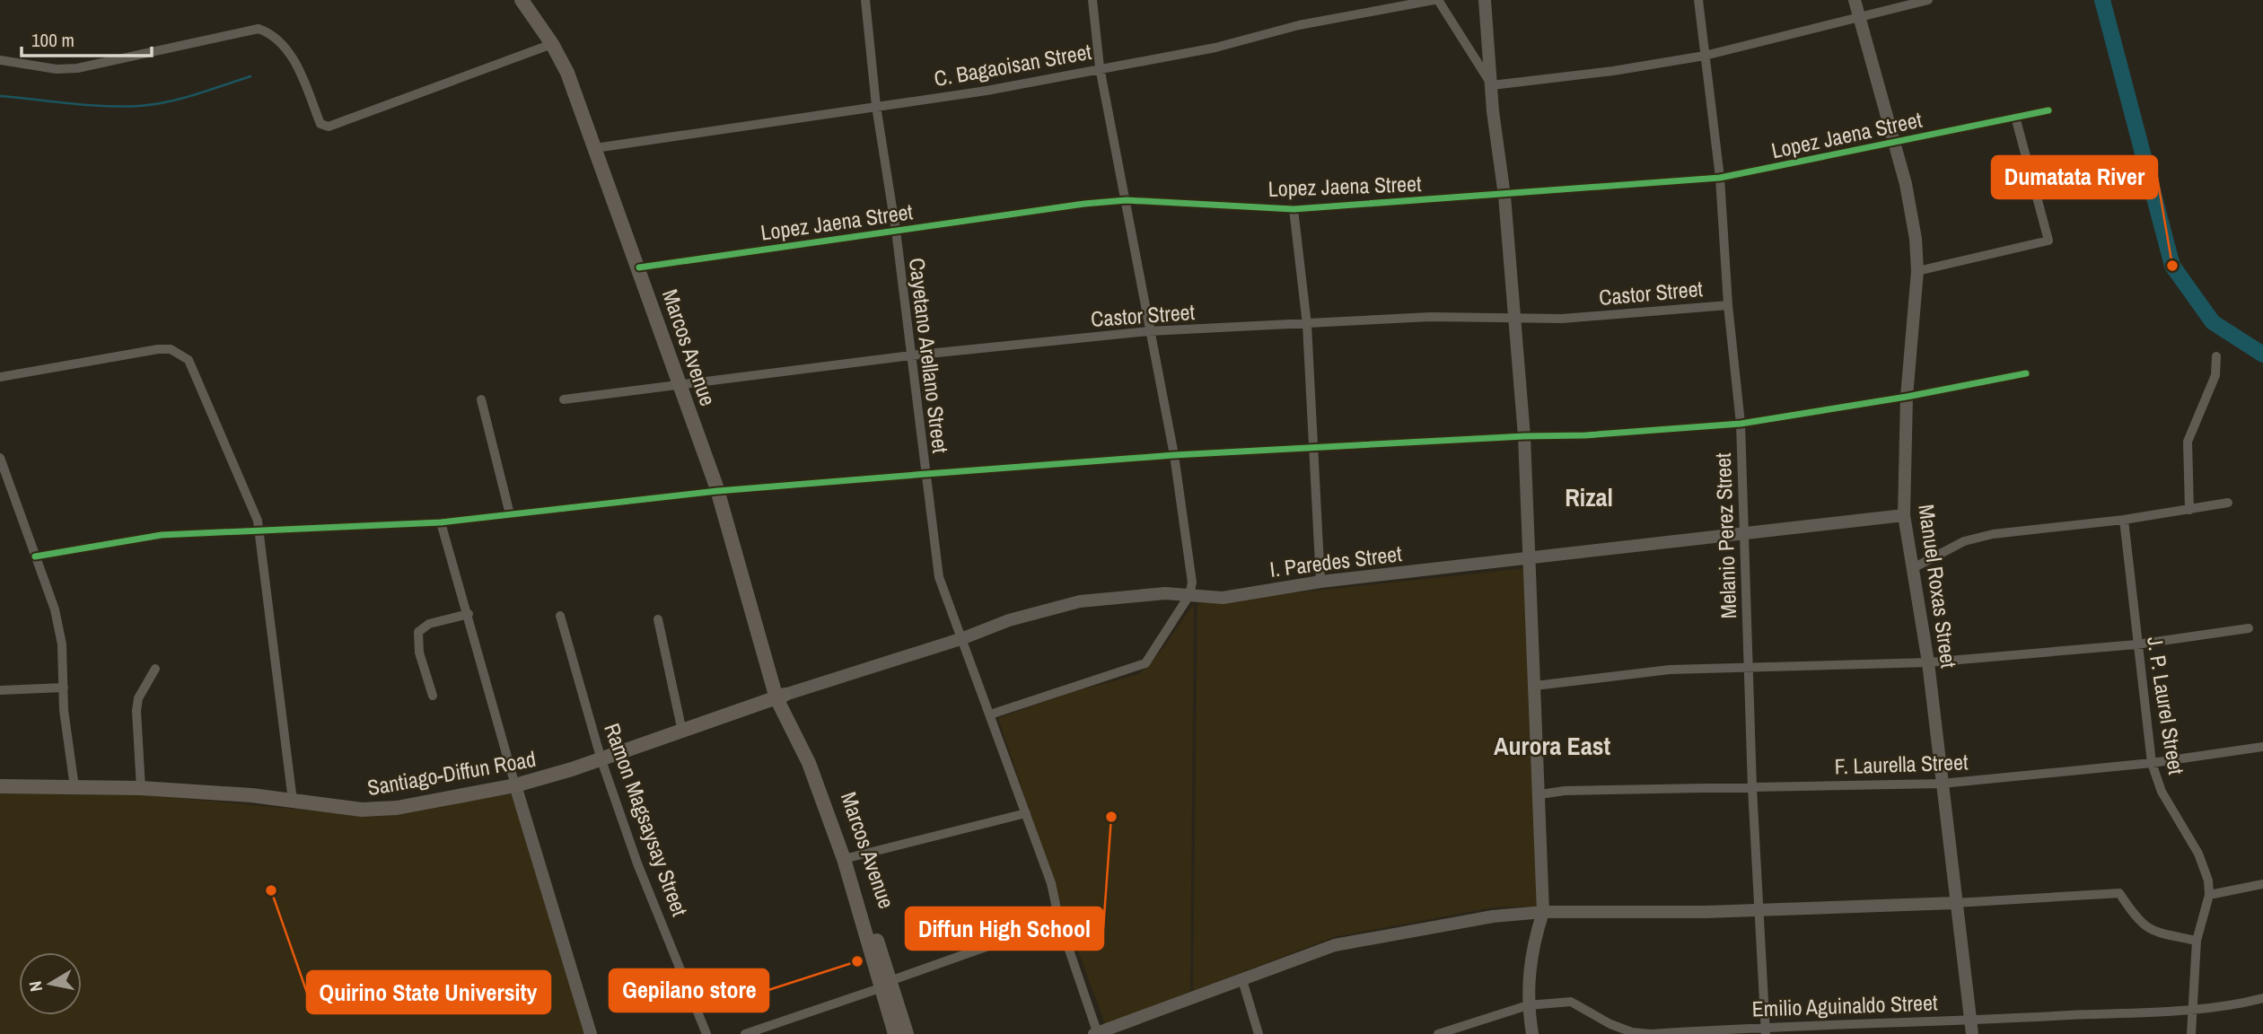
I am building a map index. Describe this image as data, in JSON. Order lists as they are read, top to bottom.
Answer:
{
  "streets": {
    "main road": ["Marcos Avenue", "Santiago-Diffun Road"],
    "street": [
      "C. Bagaoisan Street",
      "Lopez Jaena Street",
      "Castor Street",
      "Cayetano Arellano Street",
      "Melanio Perez Street",
      "I. Paredes Street",
      "Manuel Roxas Street",
      "J. P. Laurel Street",
      "F. Laurella Street",
      "Ramon Magsaysay Street",
      "Emilio Aguinaldo Street"
    ]
  },
  "crossings": [
    ["C. Bagaoisan Street", "Marcos Avenue"],
    ["C. Bagaoisan Street", "Cayetano Arellano Street"],
    ["Lopez Jaena Street", "Marcos Avenue"],
    ["Lopez Jaena Street", "Cayetano Arellano Street"],
    ["Lopez Jaena Street", "Melanio Perez Street"],
    ["Lopez Jaena Street", "Manuel Roxas Street"],
    ["Castor Street", "Marcos Avenue"],
    ["Castor Street", "Cayetano Arellano Street"],
    ["Castor Street", "Melanio Perez Street"],
    ["Marcos Avenue", "I. Paredes Street"],
    ["Marcos Avenue", "Santiago-Diffun Road"],
    ["Cayetano Arellano Street", "I. Paredes Street"],
    ["Melanio Perez Street", "I. Paredes Street"],
    ["Melanio Perez Street", "F. Laurella Street"],
    ["Melanio Perez Street", "Emilio Aguinaldo Street"],
    ["I. Paredes Street", "Manuel Roxas Street"],
    ["I. Paredes Street", "Santiago-Diffun Road"],
    ["Manuel Roxas Street", "F. Laurella Street"],
    ["Manuel Roxas Street", "Emilio Aguinaldo Street"],
    ["J. P. Laurel Street", "F. Laurella Street"],
    ["J. P. Laurel Street", "Emilio Aguinaldo Street"],
    ["Santiago-Diffun Road", "Ramon Magsaysay Street"]
  ],
  "districts": ["Rizal", "Aurora East"],
  "places": [
    "Dumatata River",
    "Diffun High School",
    "Quirino State University",
    "Gepilano store"
  ],
  "scale_bar": "100 m",
  "north": "left"
}
